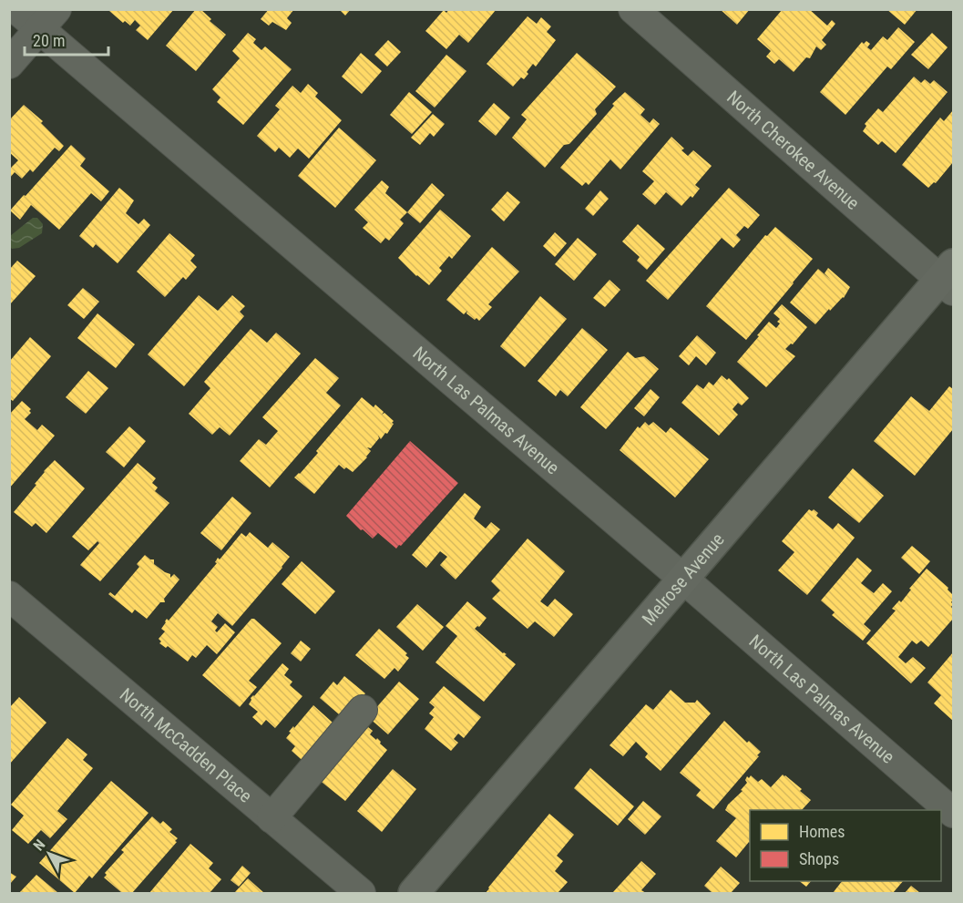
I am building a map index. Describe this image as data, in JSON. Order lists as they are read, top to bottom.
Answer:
{
  "streets": {
    "main road": ["Melrose Avenue"],
    "street": ["North Cherokee Avenue", "North Las Palmas Avenue", "North McCadden Place"]
  },
  "crossings": [
    ["North Cherokee Avenue", "Melrose Avenue"],
    ["North Las Palmas Avenue", "Melrose Avenue"]
  ],
  "legend": ["Homes", "Shops"],
  "scale_bar": "20 m",
  "north": "top left"
}
